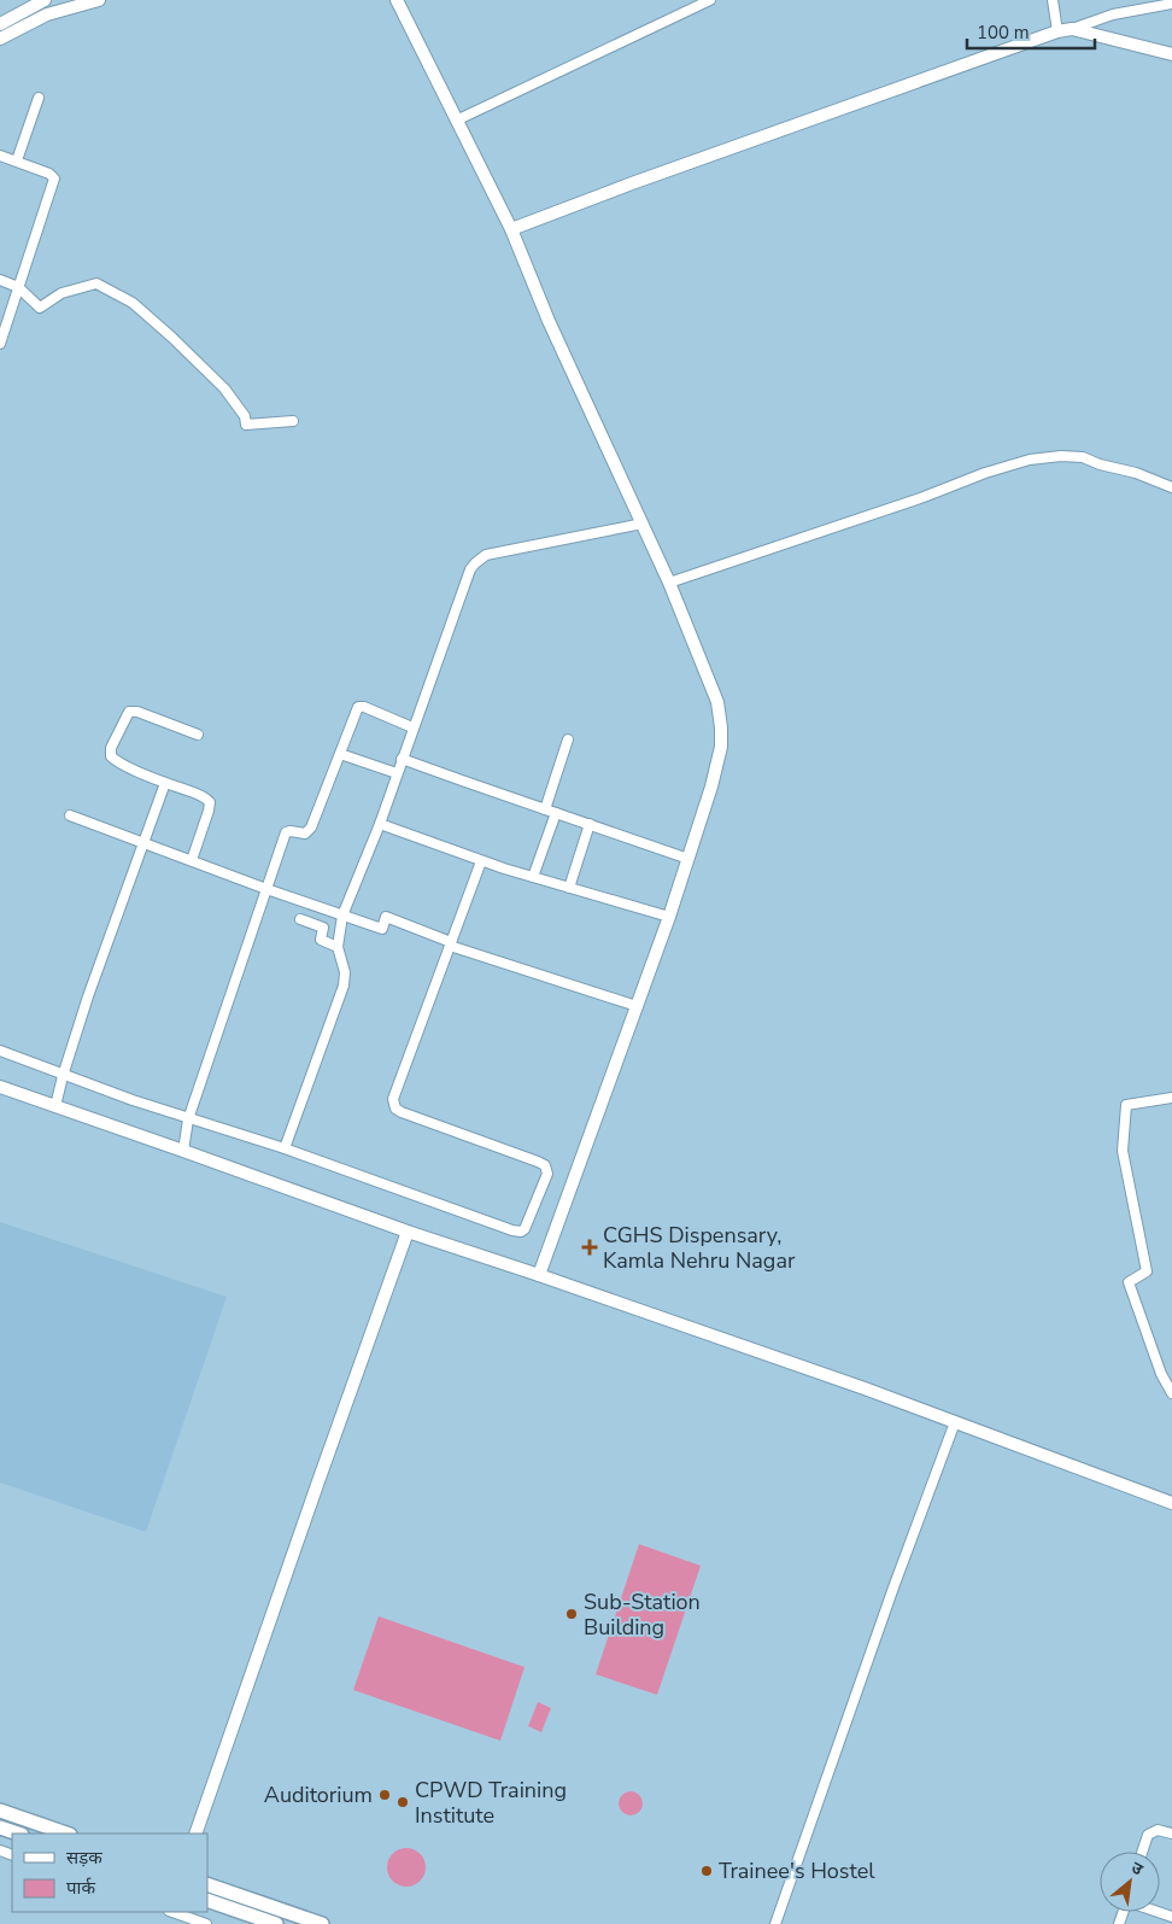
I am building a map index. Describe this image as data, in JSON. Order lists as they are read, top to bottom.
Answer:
{
  "places": {
    "health": ["CGHS Dispensary, Kamla Nehru Nagar"],
    "other": [
      "Sub-Station Building",
      "Auditorium",
      "CPWD Training Institute",
      "Trainee's Hostel"
    ]
  },
  "legend": ["सड़क", "पार्क"],
  "scale_bar": "100 m",
  "north": "top right"
}
